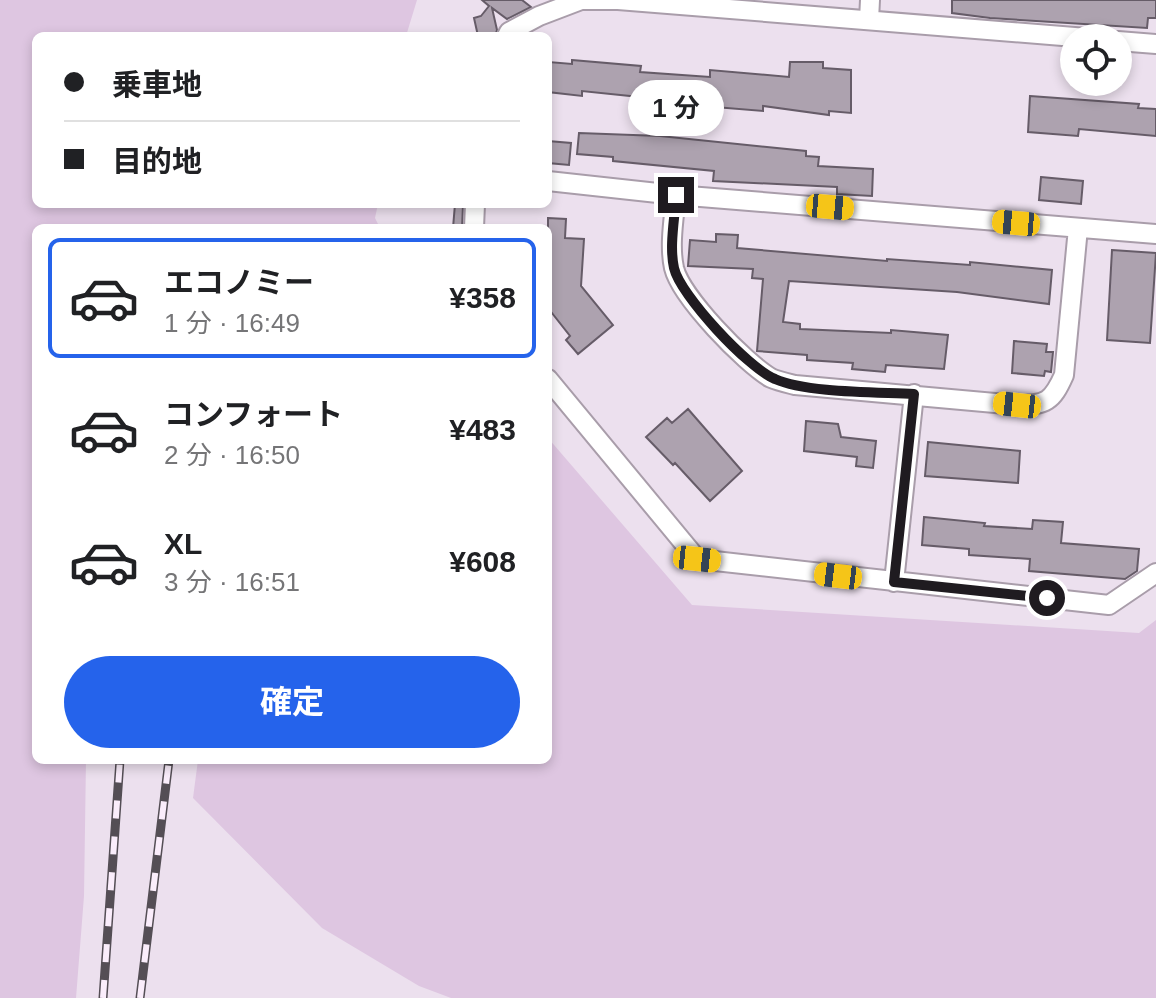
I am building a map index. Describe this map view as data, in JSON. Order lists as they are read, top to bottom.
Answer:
{
  "page": {
    "banner": ["乗車地", "目的地"],
    "bubble": "1 分",
    "list": [
      {
        "name": "エコノミー",
        "note": "1 分 · 16:49",
        "value": "¥358"
      },
      {
        "name": "コンフォート",
        "note": "2 分 · 16:50",
        "value": "¥483"
      },
      {
        "name": "XL",
        "note": "3 分 · 16:51",
        "value": "¥608"
      }
    ],
    "buttons": "確定"
  }
}
